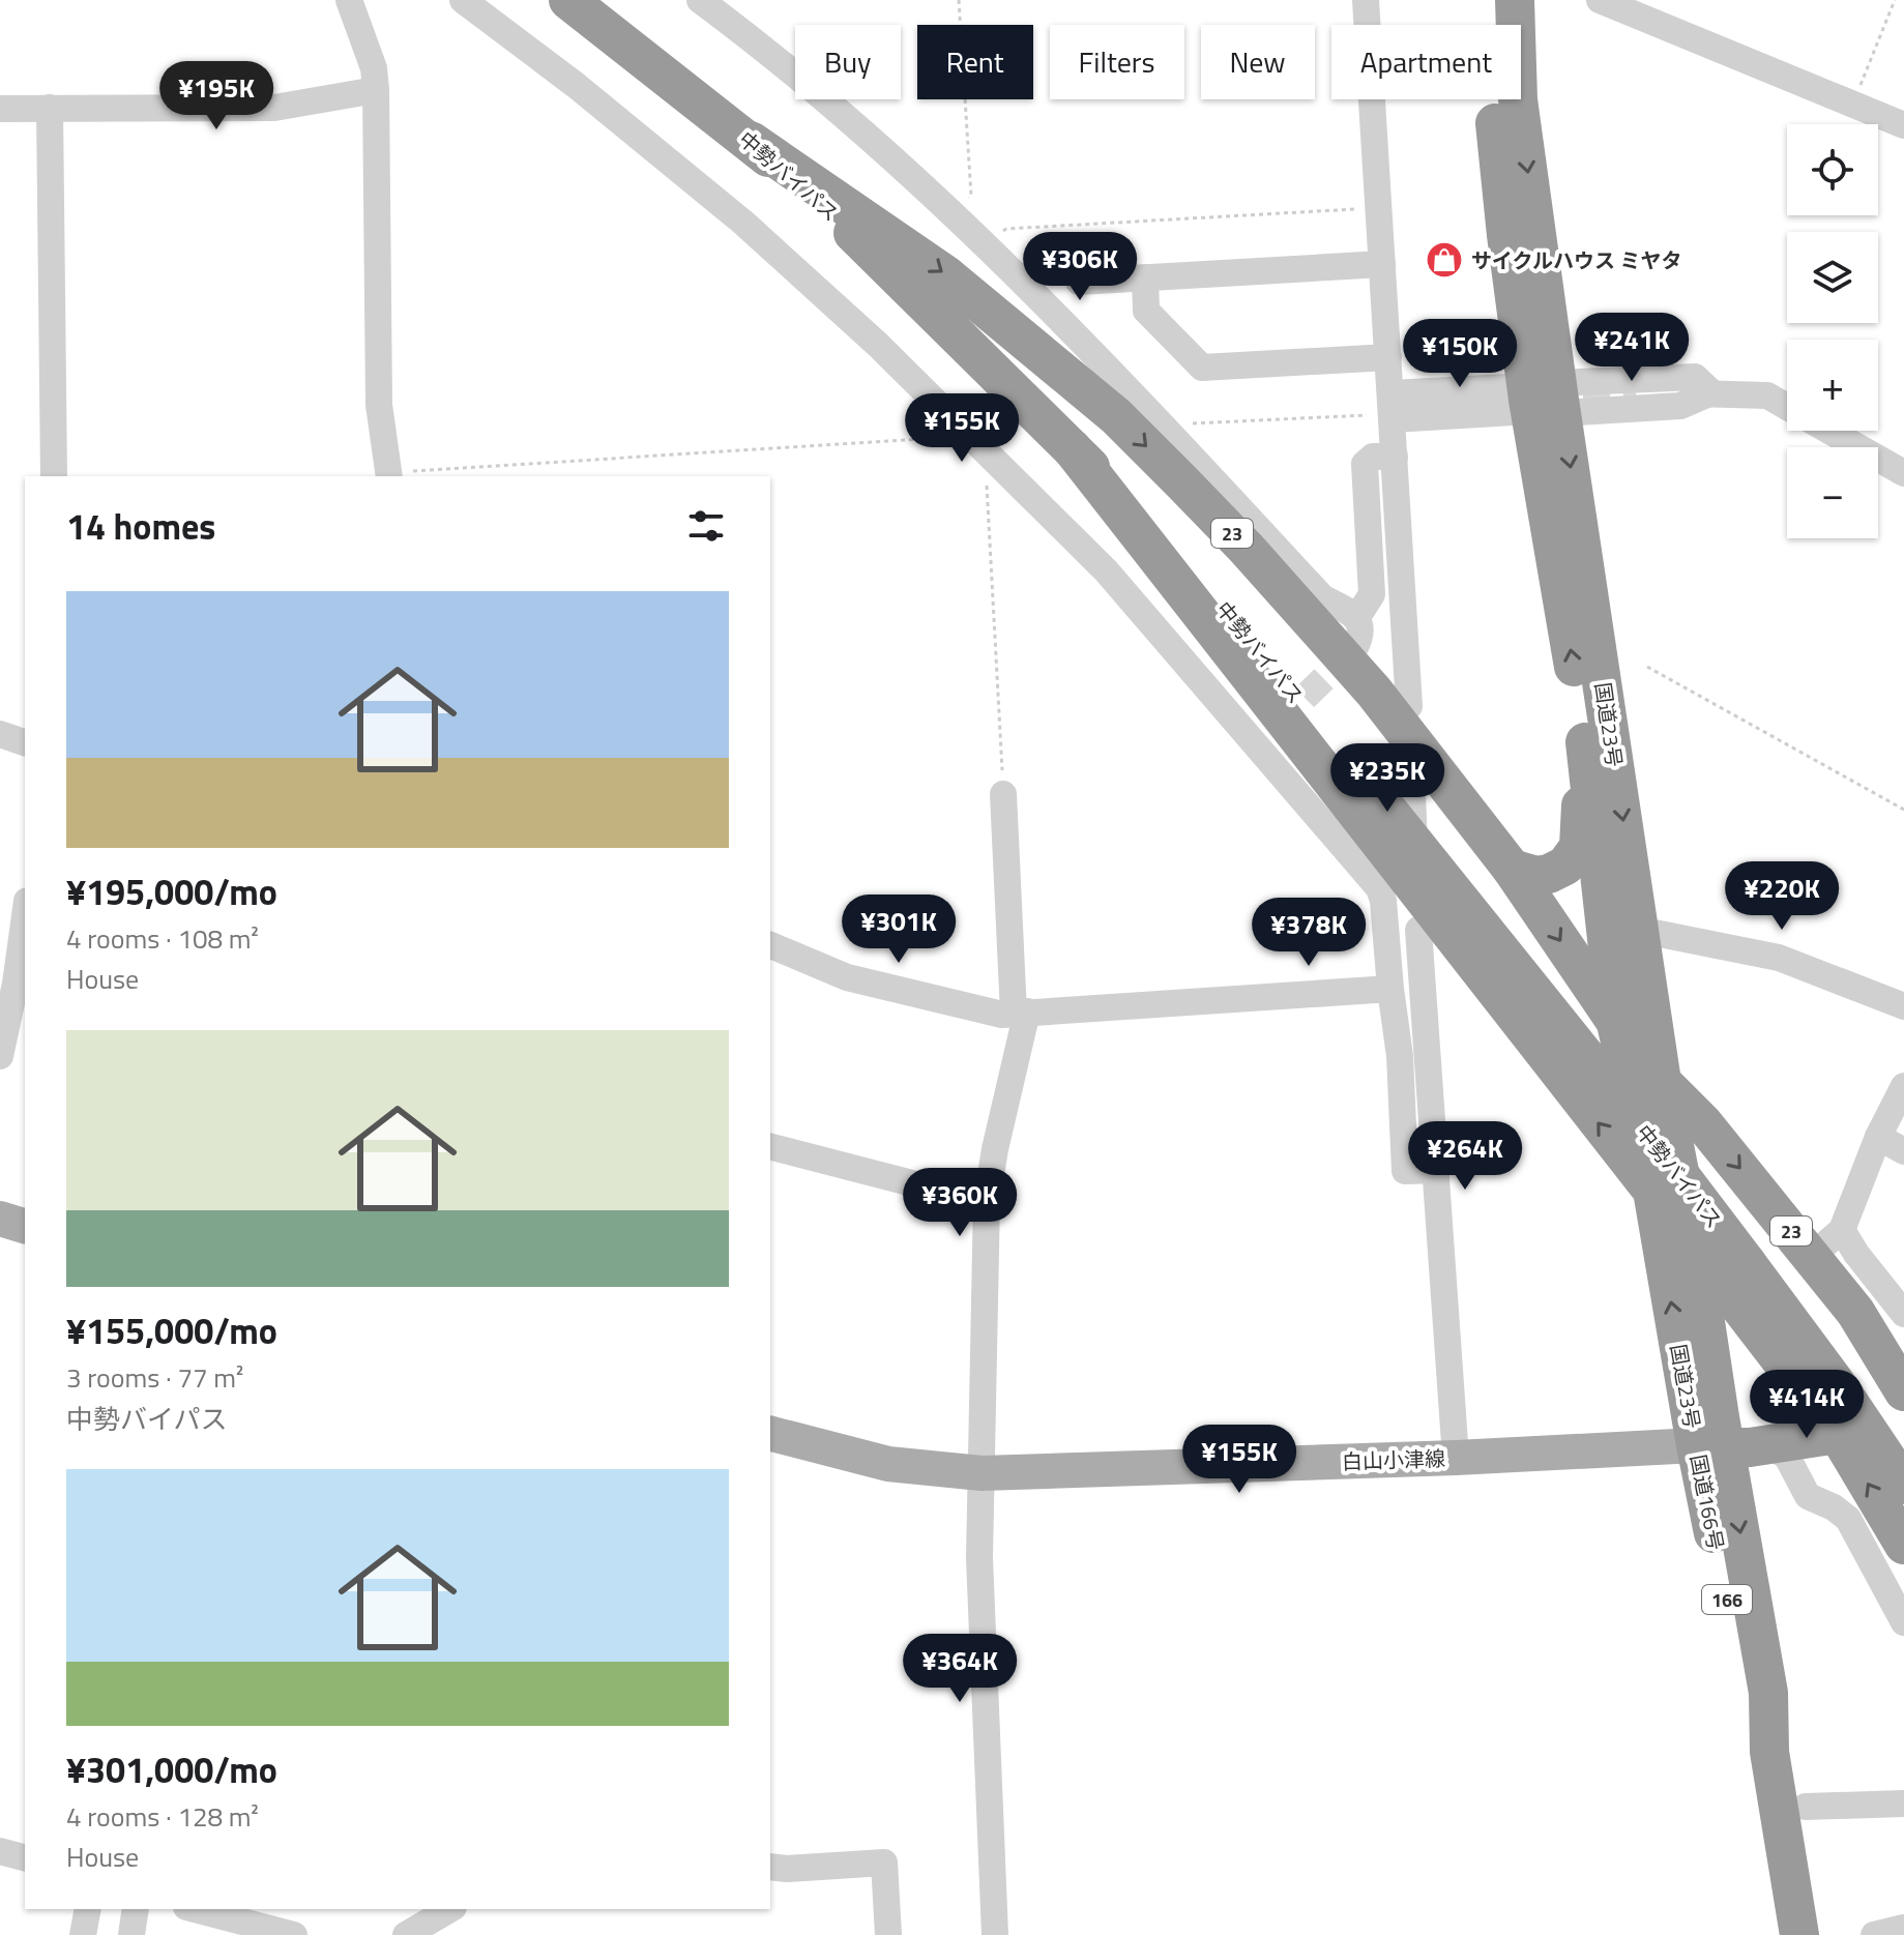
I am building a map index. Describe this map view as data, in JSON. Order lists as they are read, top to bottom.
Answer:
{
  "streets": {
    "highway": [
      "中勢バイパス",
      "23",
      "国道23号",
      "国道166号",
      "166"
    ],
    "main road": ["白山小津線"]
  },
  "crossings": [
    ["中勢バイパス", "23"],
    ["23", "国道23号"],
    ["国道23号", "白山小津線"],
    ["国道23号", "国道166号"],
    ["白山小津線", "国道166号"]
  ],
  "places": {
    "shop": ["サイクルハウス ミヤタ"]
  },
  "page": {
    "chip": [
      "Buy",
      "Rent",
      "Filters",
      "New",
      "Apartment"
    ],
    "price": [
      "¥195K",
      "¥306K",
      "¥241K",
      "¥150K",
      "¥155K",
      "¥235K",
      "¥220K",
      "¥301K",
      "¥378K",
      "¥264K",
      "¥360K",
      "¥414K",
      "¥155K",
      "¥364K"
    ],
    "map_buttons": ["+", "−"],
    "heading": "14 homes",
    "list": [
      {
        "name": "¥195,000/mo",
        "note": "4 rooms · 108 m² · House"
      },
      {
        "name": "¥155,000/mo",
        "note": "3 rooms · 77 m² · 中勢バイパス"
      },
      {
        "name": "¥301,000/mo",
        "note": "4 rooms · 128 m² · House"
      }
    ]
  }
}
